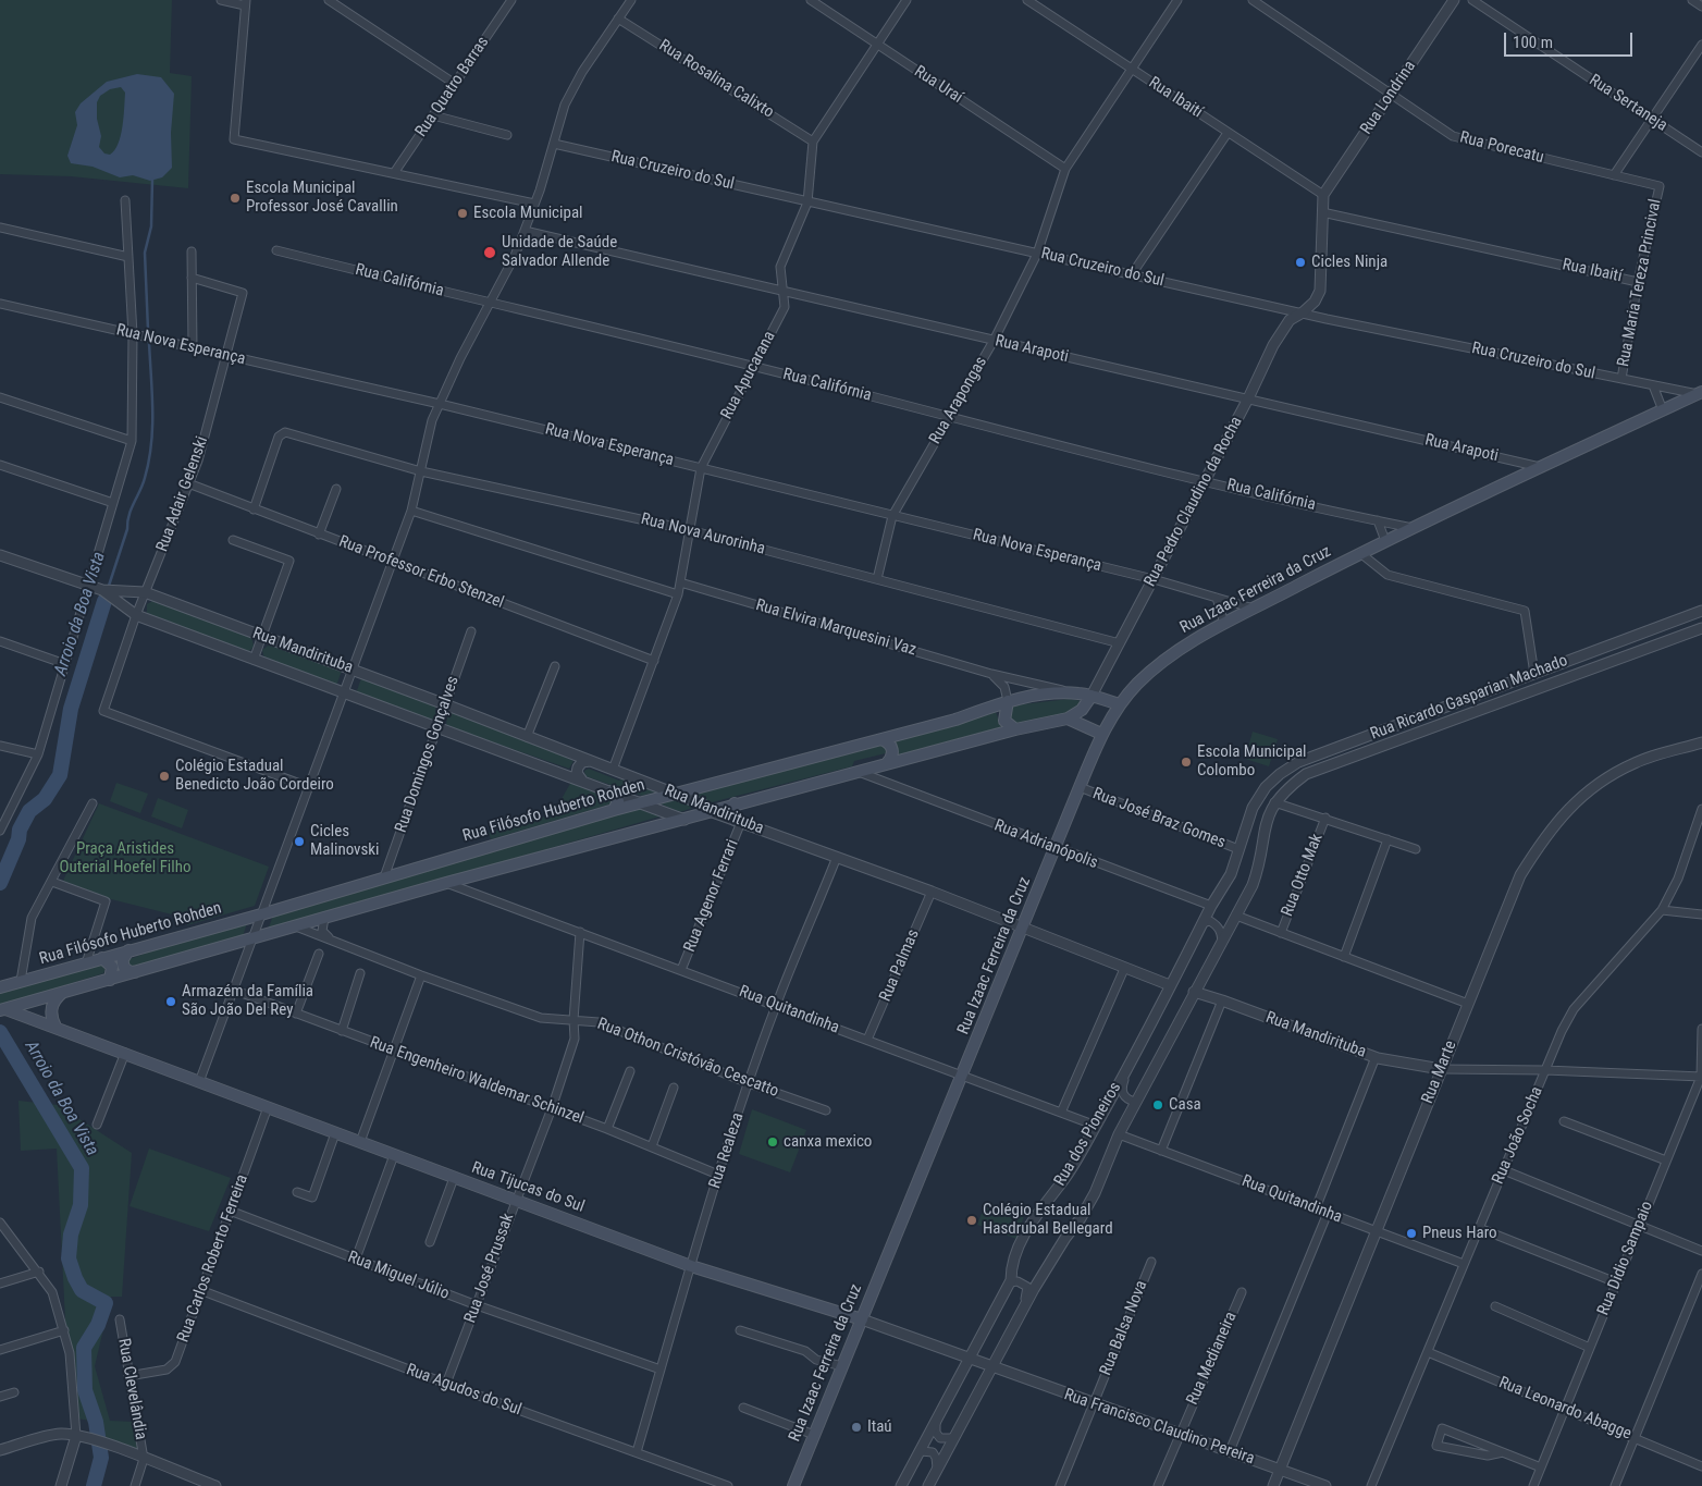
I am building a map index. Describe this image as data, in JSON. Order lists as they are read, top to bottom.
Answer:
{
  "streets": {
    "main road": ["Rua Izaac Ferreira da Cruz", "Rua Filósofo Huberto Rohden", "Rua Tijucas do Sul"],
    "street": [
      "Rua Rosalina Calixto",
      "Rua Uraí",
      "Rua Quatro Barras",
      "Rua Ibaití",
      "Rua Londrina",
      "Rua Sertaneja",
      "Rua Porecatu",
      "Rua Cruzeiro do Sul",
      "Rua Califórnia",
      "Rua Maria Tereza Princival",
      "Rua Nova Esperança",
      "Rua Arapoti",
      "Rua Apucarana",
      "Rua Arapongas",
      "Rua Adair Gelenski",
      "Rua Pedro Claudino da Rocha",
      "Rua Nova Aurorinha",
      "Rua Professor Erbo Stenzel",
      "Rua Elvira Marquesini Vaz",
      "Rua Mandirituba",
      "Rua Ricardo Gasparian Machado",
      "Rua Domingos Gonçalves",
      "Rua José Braz Gomes",
      "Rua Adrianópolis",
      "Rua Otto Mak",
      "Rua Agenor Ferrari",
      "Rua Palmas",
      "Rua Quitandinha",
      "Rua Othon Cristóvão Cescatto",
      "Rua Marte",
      "Rua Engenheiro Waldemar Schinzel",
      "Rua dos Pioneiros",
      "Rua João Socha",
      "Rua Realeza",
      "Rua Carlos Roberto Ferreira",
      "Rua Didio Sampaio",
      "Rua José Prussak",
      "Rua Miguel Júlio",
      "Rua Balsa Nova",
      "Rua Medianeira",
      "Rua Clevelândia",
      "Rua Agudos do Sul",
      "Rua Leonardo Abagge",
      "Rua Francisco Claudino Pereira"
    ]
  },
  "crossings": [
    ["Rua Rosalina Calixto", "Rua Apucarana"],
    ["Rua Uraí", "Rua Apucarana"],
    ["Rua Uraí", "Rua Arapongas"],
    ["Rua Ibaití", "Rua Londrina"],
    ["Rua Ibaití", "Rua Maria Tereza Princival"],
    ["Rua Ibaití", "Rua Arapongas"],
    ["Rua Ibaití", "Rua Pedro Claudino da Rocha"],
    ["Rua Londrina", "Rua Porecatu"],
    ["Rua Londrina", "Rua Pedro Claudino da Rocha"],
    ["Rua Porecatu", "Rua Maria Tereza Princival"],
    ["Rua Cruzeiro do Sul", "Rua Maria Tereza Princival"],
    ["Rua Cruzeiro do Sul", "Rua Apucarana"],
    ["Rua Cruzeiro do Sul", "Rua Arapongas"],
    ["Rua Cruzeiro do Sul", "Rua Pedro Claudino da Rocha"],
    ["Rua Cruzeiro do Sul", "Rua Izaac Ferreira da Cruz"],
    ["Rua Califórnia", "Rua Apucarana"],
    ["Rua Califórnia", "Rua Arapongas"],
    ["Rua Califórnia", "Rua Pedro Claudino da Rocha"],
    ["Rua Califórnia", "Rua Izaac Ferreira da Cruz"],
    ["Rua Nova Esperança", "Rua Apucarana"],
    ["Rua Nova Esperança", "Rua Arapongas"],
    ["Rua Nova Esperança", "Rua Adair Gelenski"],
    ["Rua Nova Esperança", "Rua Pedro Claudino da Rocha"],
    ["Rua Nova Esperança", "Rua Izaac Ferreira da Cruz"],
    ["Rua Arapoti", "Rua Apucarana"],
    ["Rua Arapoti", "Rua Arapongas"],
    ["Rua Arapoti", "Rua Pedro Claudino da Rocha"],
    ["Rua Arapoti", "Rua Izaac Ferreira da Cruz"],
    ["Rua Apucarana", "Rua Nova Aurorinha"],
    ["Rua Apucarana", "Rua Professor Erbo Stenzel"],
    ["Rua Apucarana", "Rua Elvira Marquesini Vaz"],
    ["Rua Apucarana", "Rua Mandirituba"],
    ["Rua Arapongas", "Rua Nova Aurorinha"],
    ["Rua Adair Gelenski", "Rua Professor Erbo Stenzel"],
    ["Rua Adair Gelenski", "Rua Mandirituba"],
    ["Rua Pedro Claudino da Rocha", "Rua Nova Aurorinha"],
    ["Rua Pedro Claudino da Rocha", "Rua Filósofo Huberto Rohden"],
    ["Rua Nova Aurorinha", "Rua Professor Erbo Stenzel"],
    ["Rua Izaac Ferreira da Cruz", "Rua Mandirituba"],
    ["Rua Izaac Ferreira da Cruz", "Rua Filósofo Huberto Rohden"],
    ["Rua Izaac Ferreira da Cruz", "Rua José Braz Gomes"],
    ["Rua Izaac Ferreira da Cruz", "Rua Adrianópolis"],
    ["Rua Izaac Ferreira da Cruz", "Rua Quitandinha"],
    ["Rua Izaac Ferreira da Cruz", "Rua Tijucas do Sul"],
    ["Rua Elvira Marquesini Vaz", "Rua Filósofo Huberto Rohden"],
    ["Rua Mandirituba", "Rua Domingos Gonçalves"],
    ["Rua Mandirituba", "Rua Filósofo Huberto Rohden"],
    ["Rua Mandirituba", "Rua Agenor Ferrari"],
    ["Rua Mandirituba", "Rua Palmas"],
    ["Rua Mandirituba", "Rua Marte"],
    ["Rua Mandirituba", "Rua dos Pioneiros"],
    ["Rua Mandirituba", "Rua Realeza"],
    ["Rua Ricardo Gasparian Machado", "Rua dos Pioneiros"],
    ["Rua Domingos Gonçalves", "Rua Filósofo Huberto Rohden"],
    ["Rua José Braz Gomes", "Rua dos Pioneiros"],
    ["Rua Adrianópolis", "Rua dos Pioneiros"],
    ["Rua Agenor Ferrari", "Rua Quitandinha"],
    ["Rua Palmas", "Rua Quitandinha"],
    ["Rua Quitandinha", "Rua Marte"],
    ["Rua Quitandinha", "Rua dos Pioneiros"],
    ["Rua Quitandinha", "Rua João Socha"],
    ["Rua Quitandinha", "Rua Realeza"],
    ["Rua Quitandinha", "Rua José Prussak"],
    ["Rua Othon Cristóvão Cescatto", "Rua Realeza"],
    ["Rua Othon Cristóvão Cescatto", "Rua José Prussak"],
    ["Rua Marte", "Rua Francisco Claudino Pereira"],
    ["Rua Engenheiro Waldemar Schinzel", "Rua Realeza"],
    ["Rua Engenheiro Waldemar Schinzel", "Rua José Prussak"],
    ["Rua dos Pioneiros", "Rua Tijucas do Sul"],
    ["Rua dos Pioneiros", "Rua Francisco Claudino Pereira"],
    ["Rua João Socha", "Rua Leonardo Abagge"],
    ["Rua Realeza", "Rua Tijucas do Sul"],
    ["Rua Realeza", "Rua Miguel Júlio"],
    ["Rua Realeza", "Rua Agudos do Sul"],
    ["Rua Tijucas do Sul", "Rua Carlos Roberto Ferreira"],
    ["Rua Tijucas do Sul", "Rua José Prussak"],
    ["Rua Tijucas do Sul", "Rua Francisco Claudino Pereira"],
    ["Rua Carlos Roberto Ferreira", "Rua Miguel Júlio"],
    ["Rua Carlos Roberto Ferreira", "Rua Clevelândia"],
    ["Rua Carlos Roberto Ferreira", "Rua Agudos do Sul"],
    ["Rua Didio Sampaio", "Rua Leonardo Abagge"],
    ["Rua José Prussak", "Rua Miguel Júlio"],
    ["Rua José Prussak", "Rua Agudos do Sul"],
    ["Rua Balsa Nova", "Rua Francisco Claudino Pereira"],
    ["Rua Medianeira", "Rua Francisco Claudino Pereira"]
  ],
  "water": ["Arroio da Boa Vista"],
  "parks": ["Praça Aristides Outerial Hoefel Filho"],
  "places": [
    "Escola Municipal Professor José Cavallin",
    "Escola Municipal",
    "Unidade de Saúde Salvador Allende",
    "Cicles Ninja",
    "Escola Municipal Colombo",
    "Colégio Estadual Benedicto João Cordeiro",
    "Cicles Malinovski",
    "Armazém da Família São João Del Rey",
    "Casa",
    "canxa mexico",
    "Colégio Estadual Hasdrubal Bellegard",
    "Pneus Haro",
    "Itaú"
  ],
  "scale_bar": "100 m"
}
